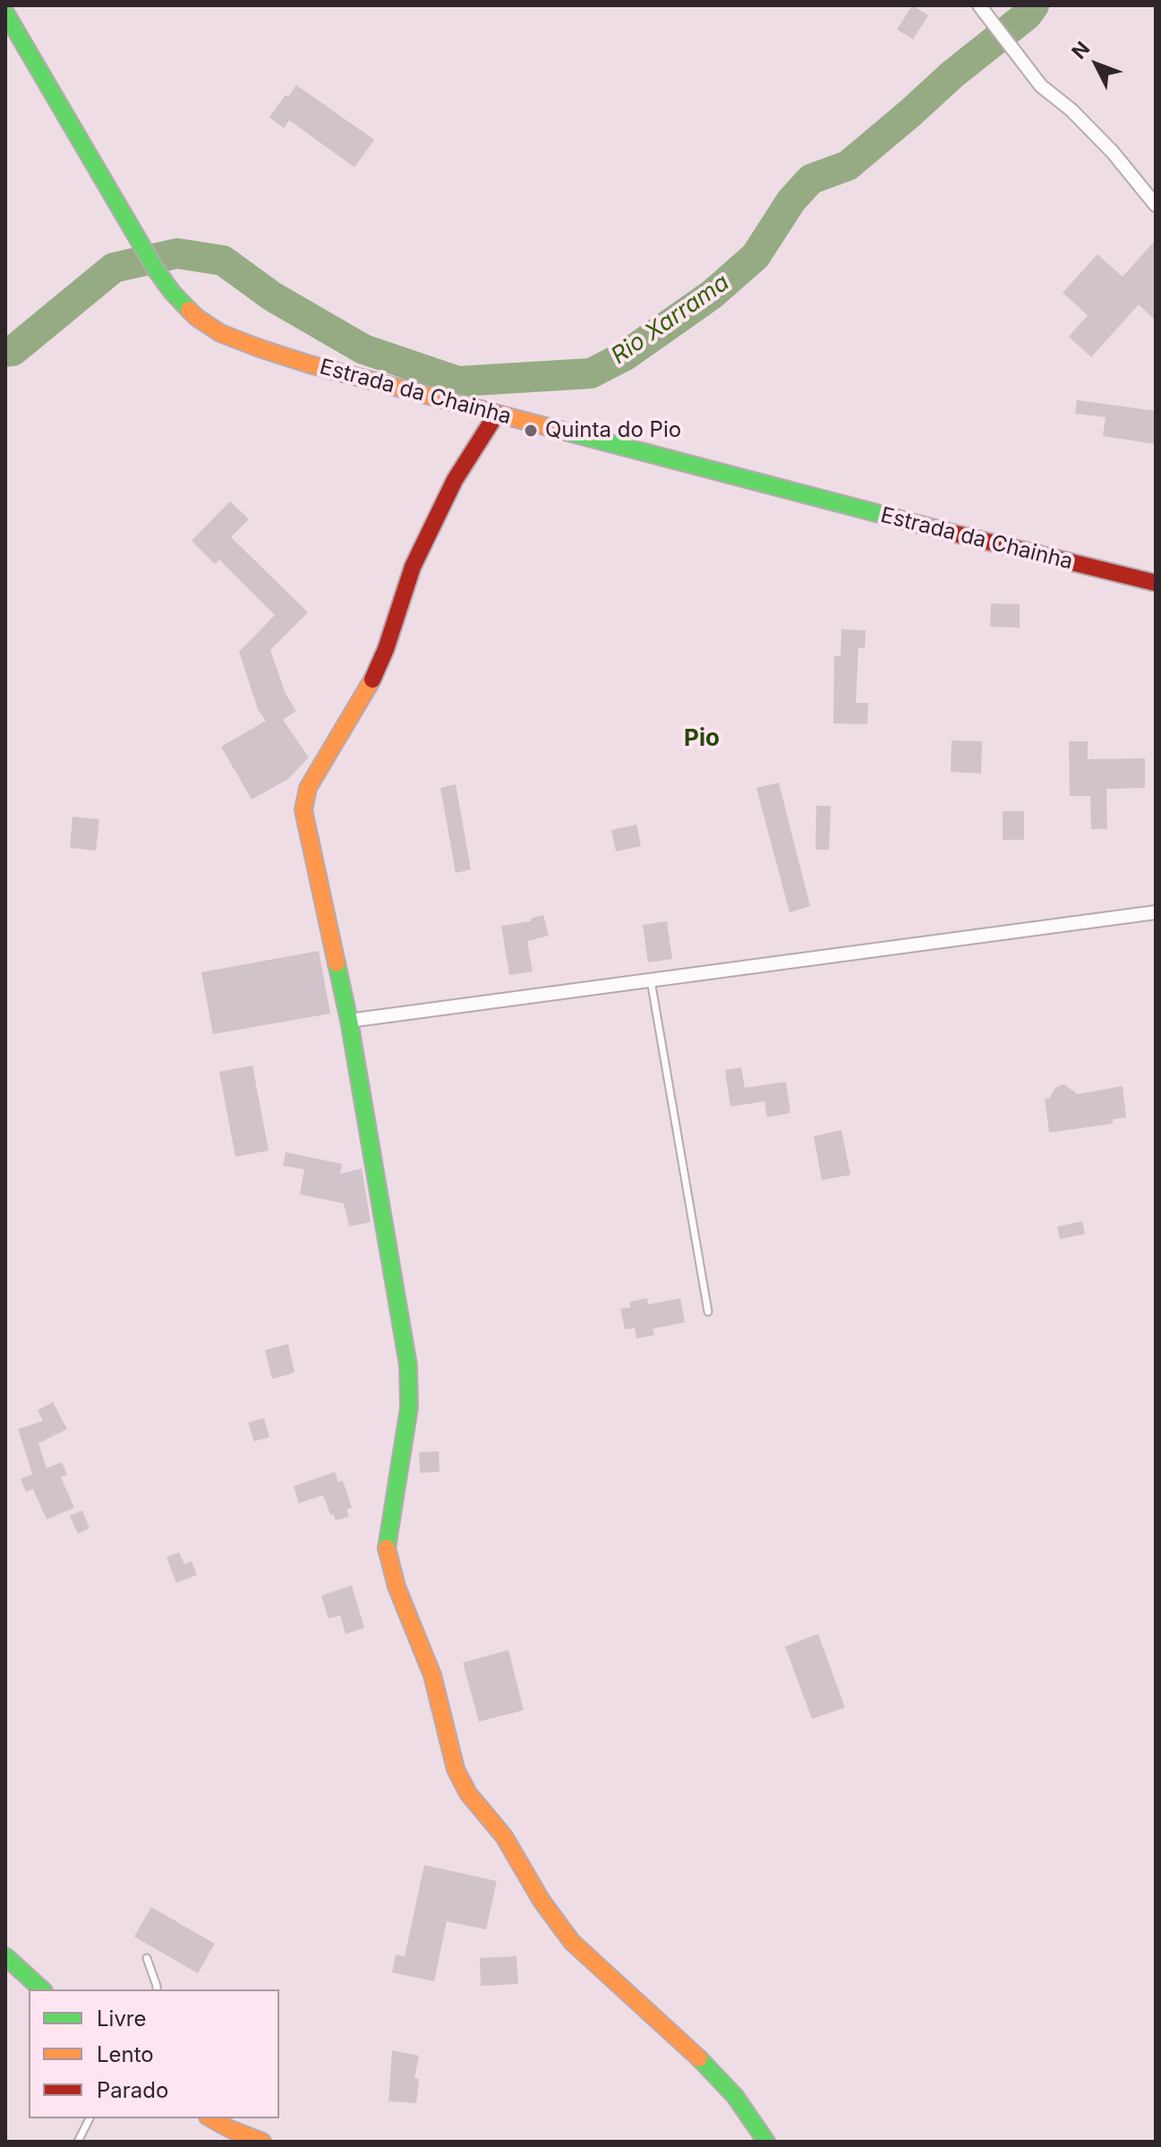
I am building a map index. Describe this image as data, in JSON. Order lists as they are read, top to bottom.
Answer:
{
  "streets": {
    "street": ["Estrada da Chainha"]
  },
  "districts": ["Pio"],
  "water": ["Rio Xarrama"],
  "places": ["Quinta do Pio"],
  "legend": ["Livre", "Lento", "Parado"],
  "north": "top left"
}
